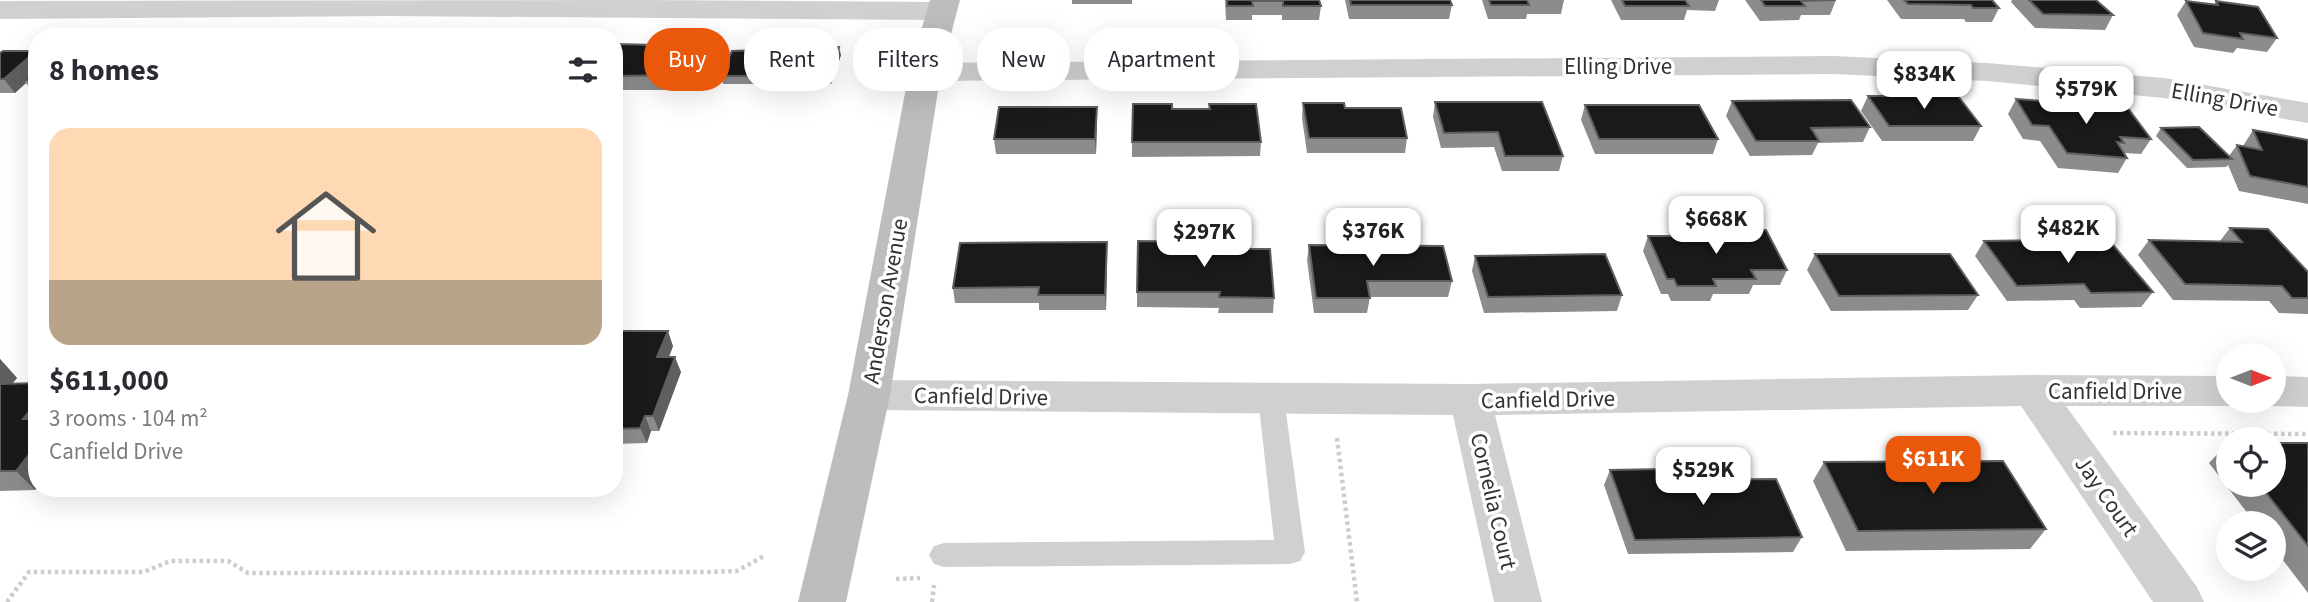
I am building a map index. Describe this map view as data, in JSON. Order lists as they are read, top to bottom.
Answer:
{
  "streets": {
    "main road": ["Anderson Avenue"],
    "street": [
      "Elling Drive",
      "Canfield Drive",
      "Jay Court",
      "Cornelia Court"
    ]
  },
  "crossings": [
    ["Anderson Avenue", "Canfield Drive"],
    ["Canfield Drive", "Jay Court"],
    ["Canfield Drive", "Cornelia Court"]
  ],
  "north": "right",
  "page": {
    "chip": [
      "Buy",
      "Rent",
      "Filters",
      "New",
      "Apartment"
    ],
    "heading": "8 homes",
    "price": [
      "$834K",
      "$579K",
      "$668K",
      "$482K",
      "$376K",
      "$297K",
      "$611K",
      "$529K"
    ],
    "list": [
      {
        "name": "$611,000",
        "note": "3 rooms · 104 m² · Canfield Drive"
      }
    ]
  }
}
